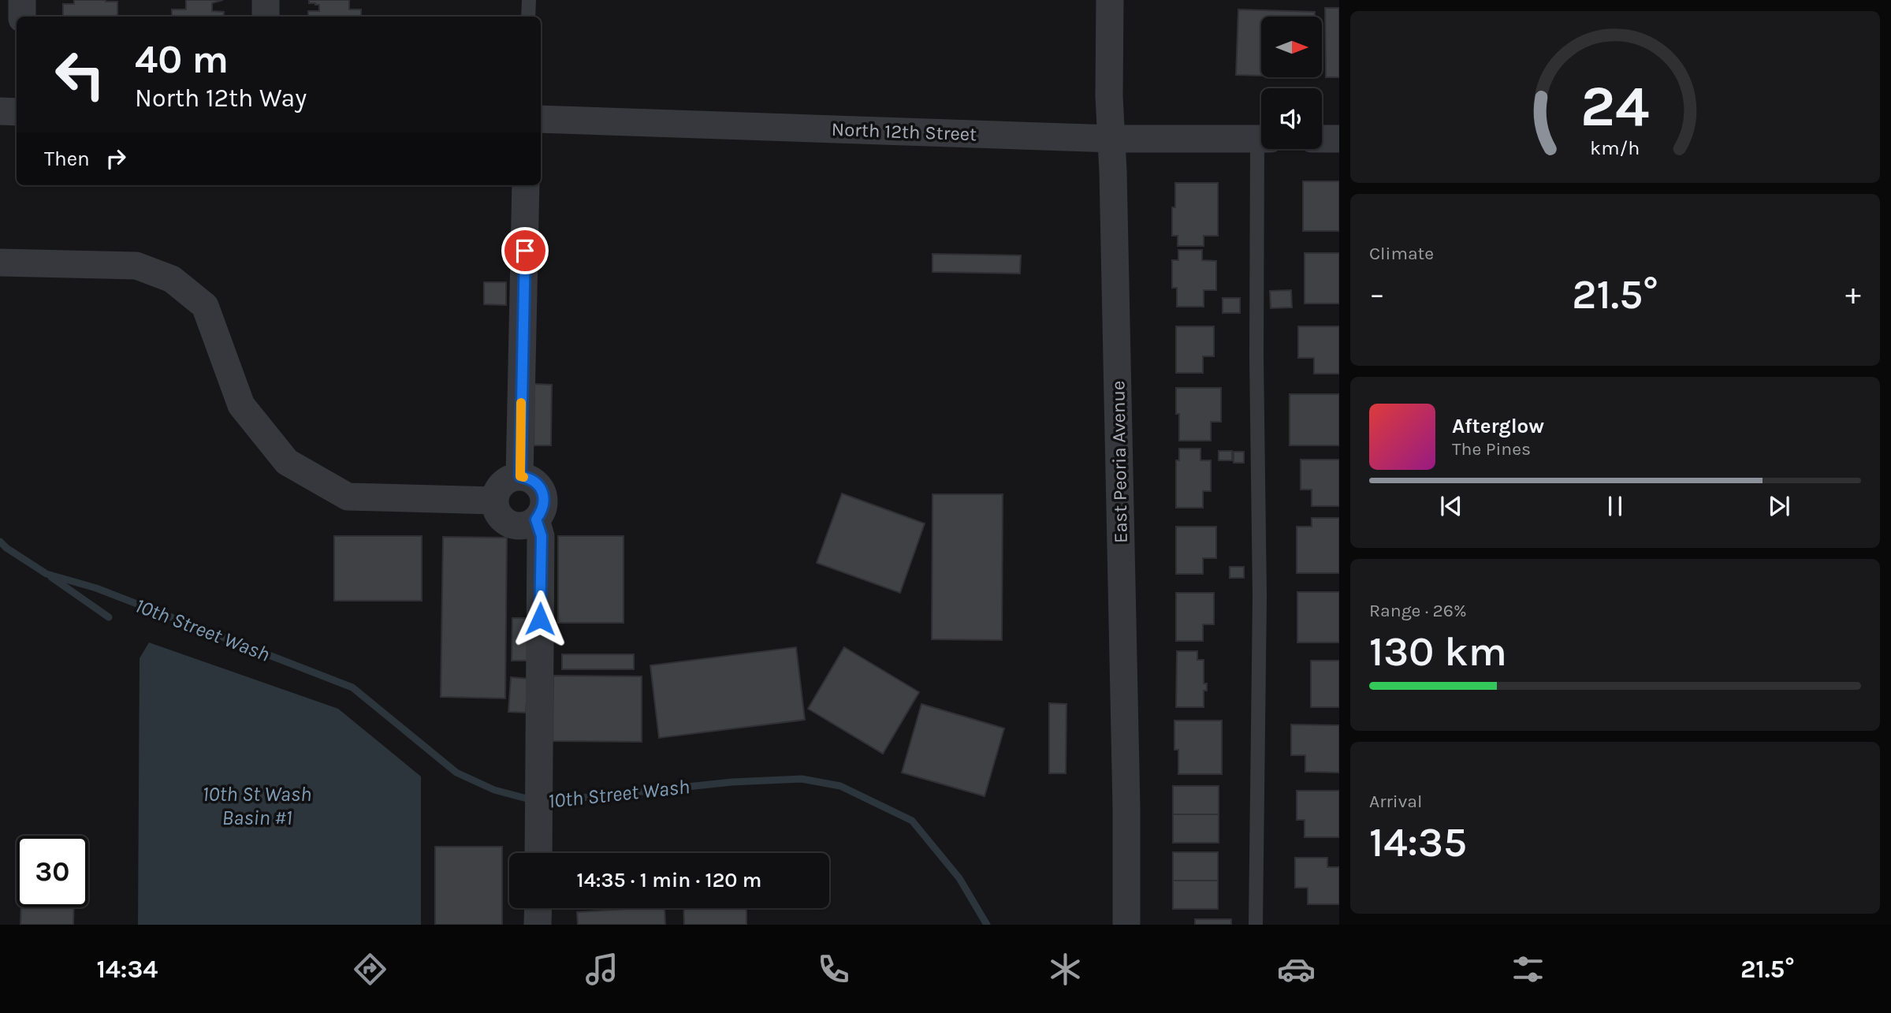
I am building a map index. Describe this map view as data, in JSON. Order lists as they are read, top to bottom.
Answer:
{
  "streets": {
    "street": ["North 12th Street", "East Peoria Avenue"]
  },
  "crossings": [
    ["North 12th Street", "East Peoria Avenue"]
  ],
  "water": ["10th Street Wash", "10th St Wash Basin #1"],
  "north": "right",
  "page": {
    "turn": ["40 m", "North 12th Way"],
    "then": "Then",
    "tile": [
      "Climate",
      ["Range · 26%", "130 km"],
      ["Arrival", "14:35"]
    ],
    "heat": ["−", "21.5°", "+"],
    "song": ["Afterglow", "The Pines"],
    "limit": "30",
    "trip": "14:35 · 1 min · 120 m",
    "tabs": ["14:34", "21.5°"],
    "gauge": ["24", "km/h"]
  }
}
